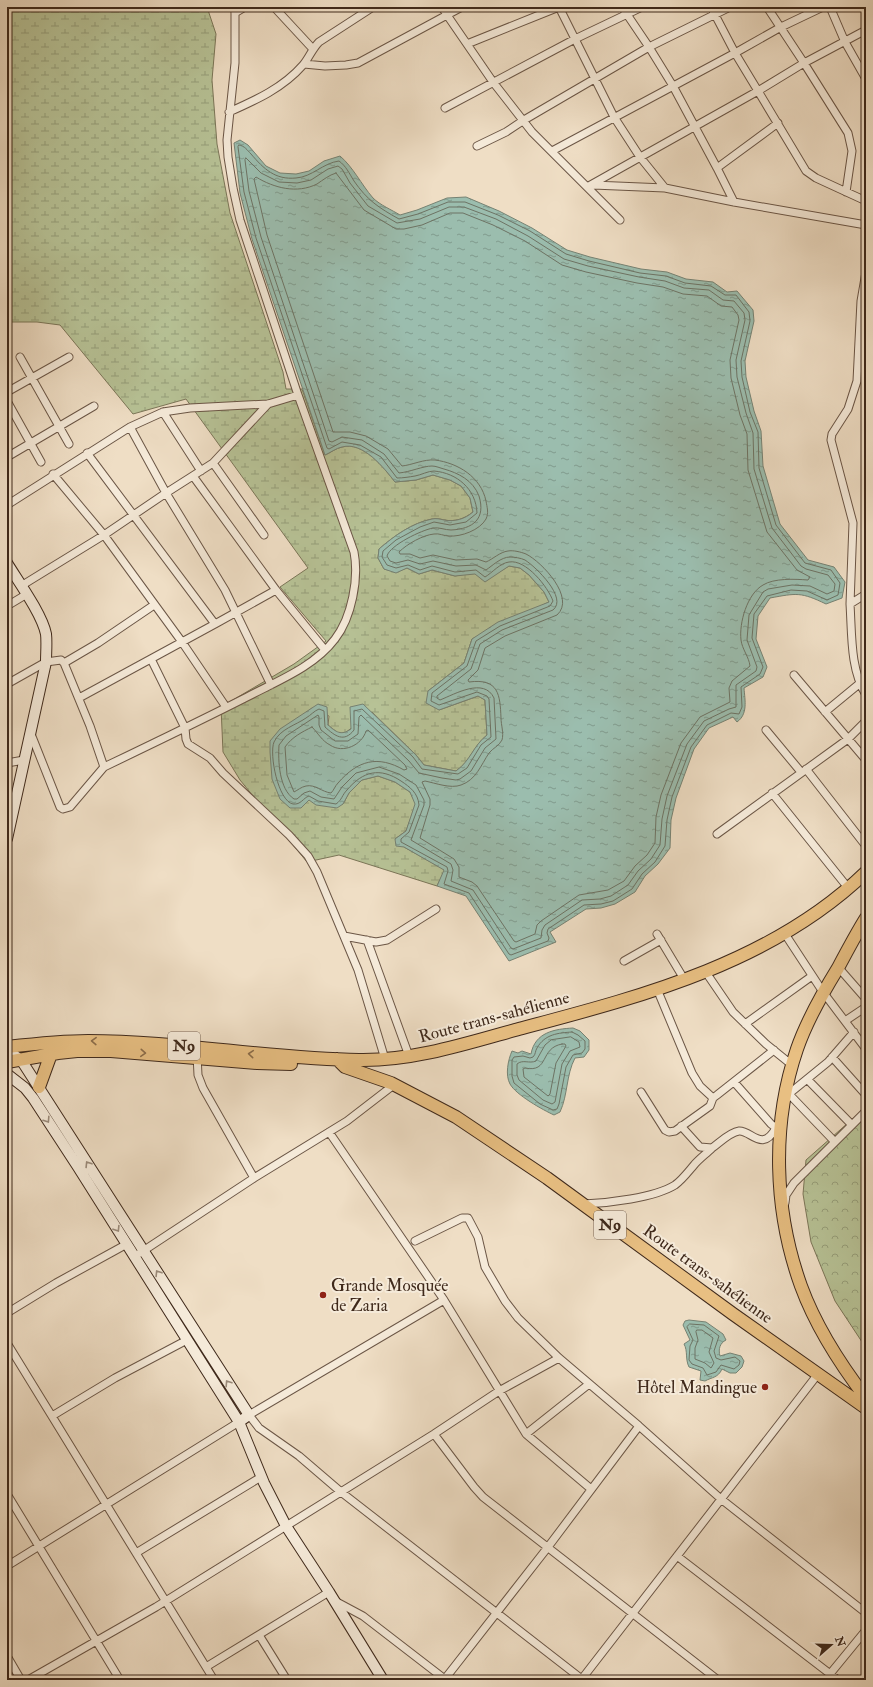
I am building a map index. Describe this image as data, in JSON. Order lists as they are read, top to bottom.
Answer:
{
  "streets": {
    "highway": ["Route trans-sahélienne", "N9"]
  },
  "places": ["Grande Mosquée de Zaria", "Hôtel Mandingue"],
  "north": "right"
}
